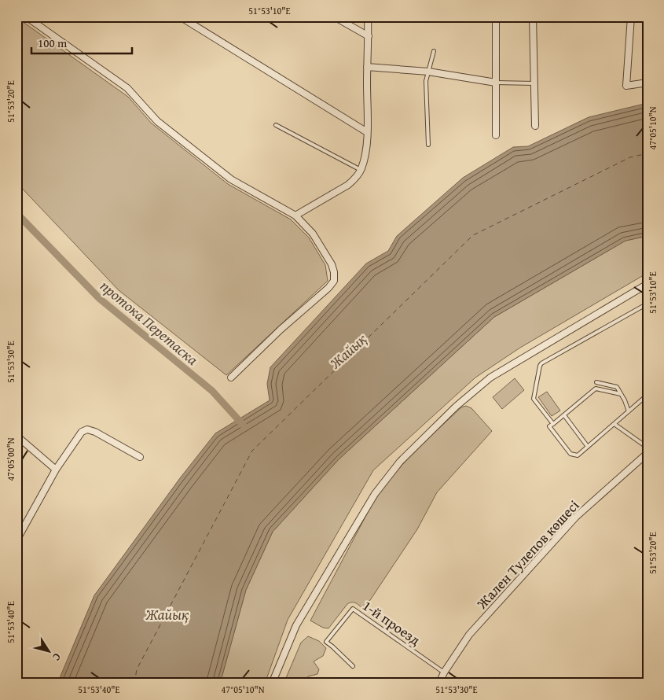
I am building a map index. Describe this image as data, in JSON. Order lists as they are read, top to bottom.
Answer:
{
  "streets": {
    "street": ["Жален Тулепов көшесі"],
    "lane": ["1-й проезд"]
  },
  "crossings": [
    ["Жален Тулепов көшесі", "1-й проезд"]
  ],
  "water": ["протока Перетаска", "Жайық"],
  "scale_bar": "100 m",
  "north": "bottom right",
  "coordinates": [
    "51°53'10\"E",
    "51°53'20\"E",
    "47°05'10\"N",
    "51°53'30\"E",
    "47°05'00\"N",
    "51°53'40\"E"
  ]
}
